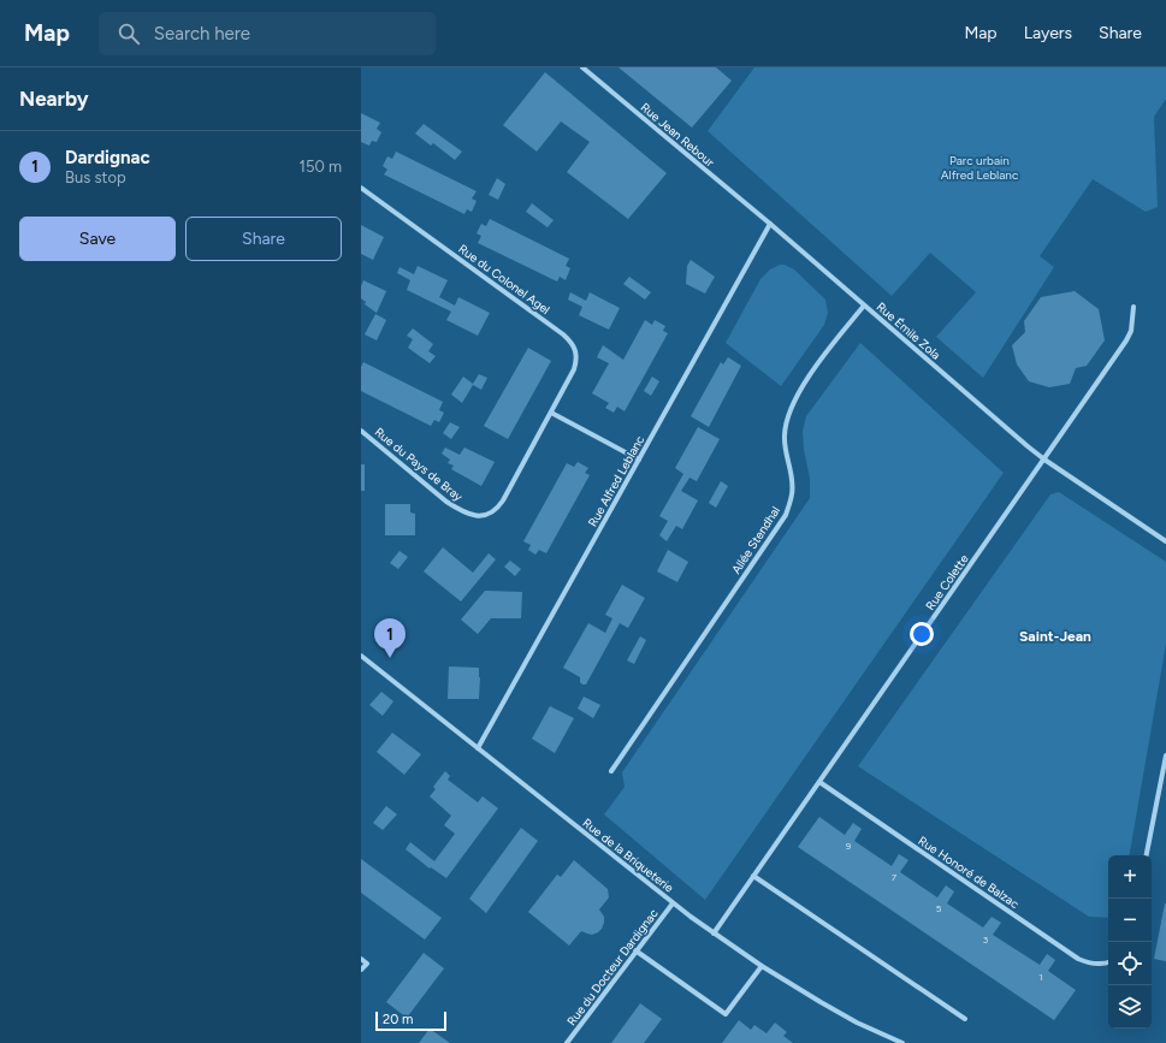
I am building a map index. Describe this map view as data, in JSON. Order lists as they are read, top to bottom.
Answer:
{
  "streets": {
    "street": [
      "Rue Jean Rebour",
      "Rue du Colonel Agel",
      "Rue Émile Zola",
      "Rue du Pays de Bray",
      "Rue Alfred Leblanc",
      "Allée Stendhal",
      "Rue Colette",
      "Rue de la Briqueterie",
      "Rue Honoré de Balzac",
      "Rue du Docteur Dardignac"
    ]
  },
  "crossings": [
    ["Rue Jean Rebour", "Rue Émile Zola"],
    ["Rue du Colonel Agel", "Rue du Pays de Bray"],
    ["Rue Émile Zola", "Rue Alfred Leblanc"],
    ["Rue Émile Zola", "Allée Stendhal"],
    ["Rue Émile Zola", "Rue Colette"],
    ["Rue Alfred Leblanc", "Rue de la Briqueterie"],
    ["Rue Colette", "Rue de la Briqueterie"],
    ["Rue Colette", "Rue Honoré de Balzac"],
    ["Rue de la Briqueterie", "Rue du Docteur Dardignac"]
  ],
  "districts": ["Saint-Jean"],
  "parks": ["Parc urbain Alfred Leblanc"],
  "house_numbers": [
    "9",
    "7",
    "5",
    "3",
    "1"
  ],
  "scale_bar": "20 m",
  "page": {
    "header": "Map",
    "search": "Search here",
    "nav": ["Map", "Layers", "Share"],
    "heading": "Nearby",
    "list": [
      {
        "mark": "1",
        "name": "Dardignac",
        "note": "Bus stop",
        "value": "150 m"
      }
    ],
    "buttons": ["Save", "Share"],
    "pins": "1",
    "map_buttons": ["+", "−"],
    "scale": "20 m"
  }
}
